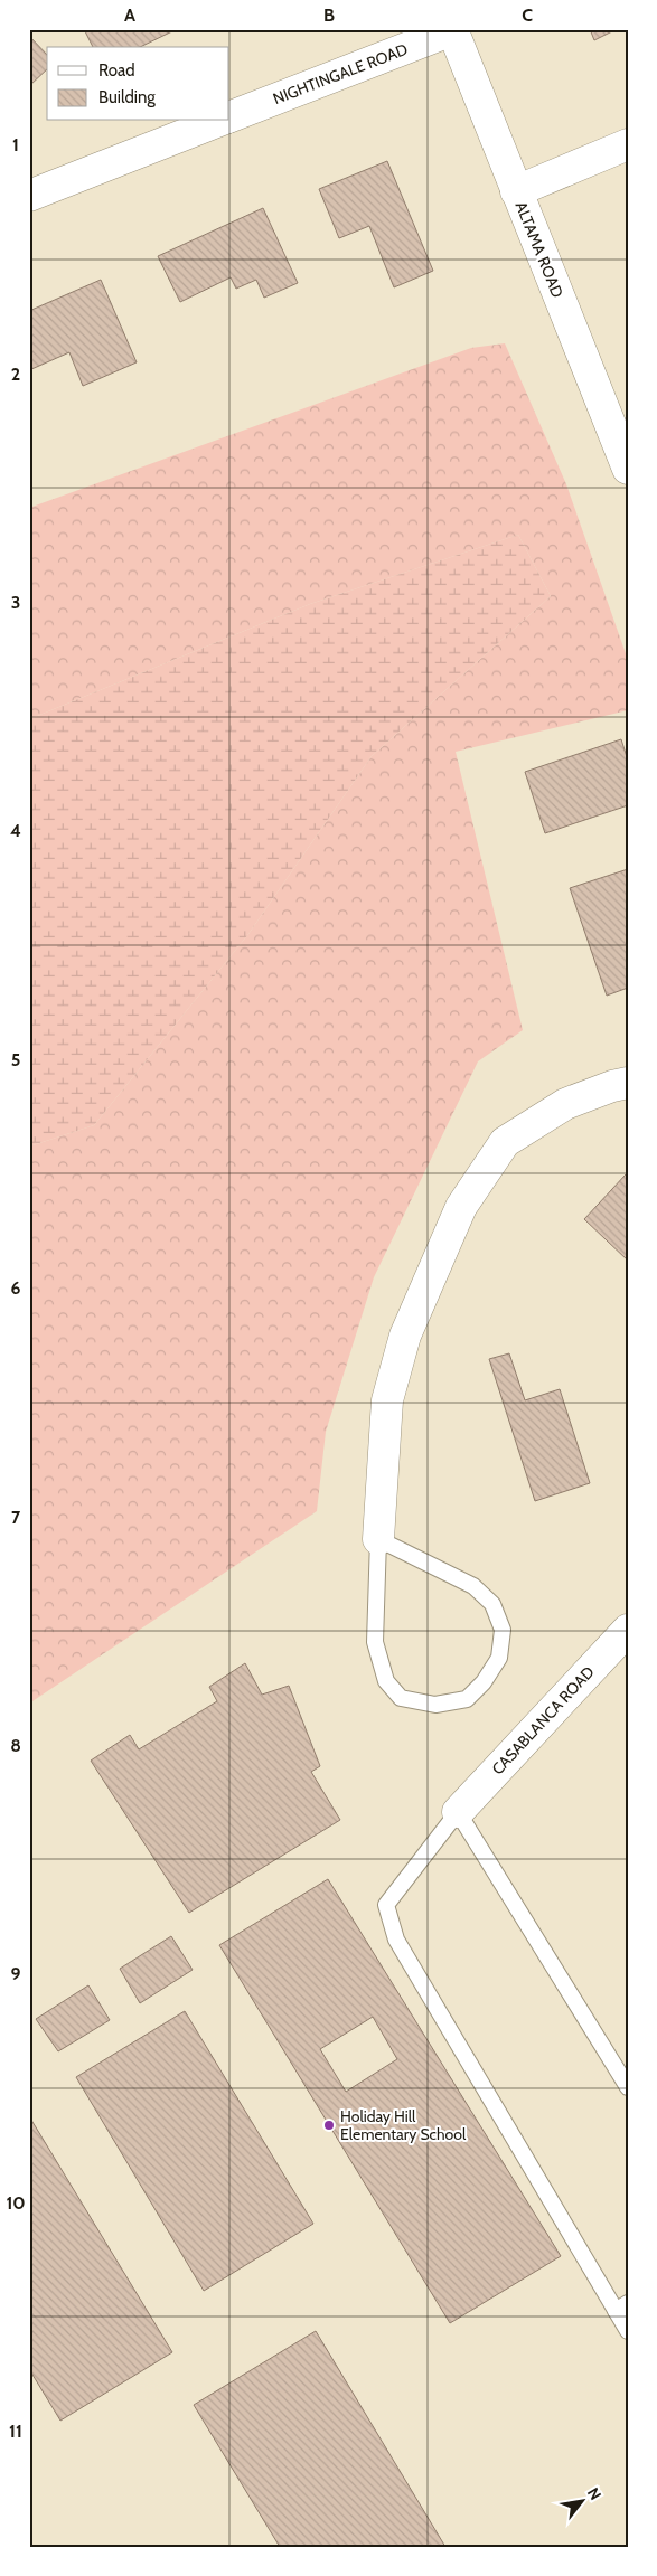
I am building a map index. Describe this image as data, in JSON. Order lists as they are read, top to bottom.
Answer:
{
  "streets": {
    "street": ["NIGHTINGALE ROAD", "ALTAMA ROAD", "CASABLANCA ROAD"]
  },
  "crossings": [
    ["NIGHTINGALE ROAD", "ALTAMA ROAD"]
  ],
  "places": ["Holiday Hill Elementary School"],
  "legend": ["Road", "Building"],
  "north": "top right",
  "grid": {
    "columns": ["A", "B", "C"],
    "rows": [
      "1",
      "2",
      "3",
      "4",
      "5",
      "6",
      "7",
      "8",
      "9",
      "10",
      "11"
    ]
  }
}
